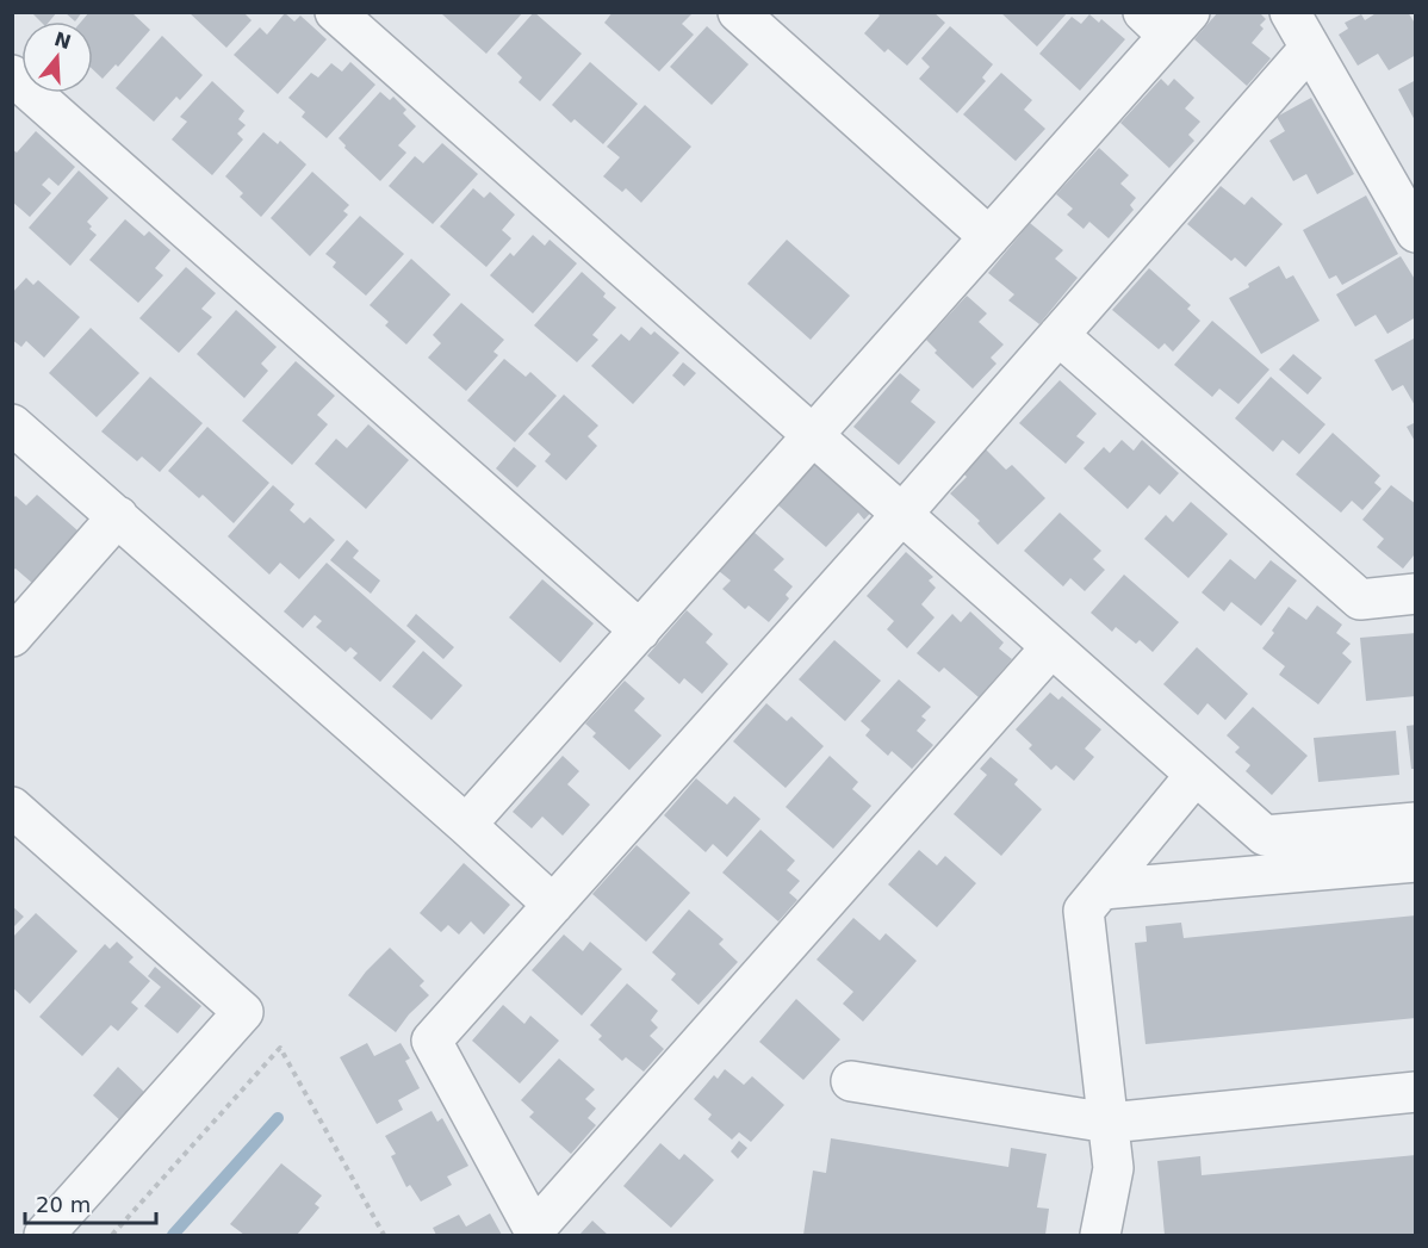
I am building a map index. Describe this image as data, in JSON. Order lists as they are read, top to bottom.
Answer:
{
  "scale_bar": "20 m",
  "north": "top"
}
